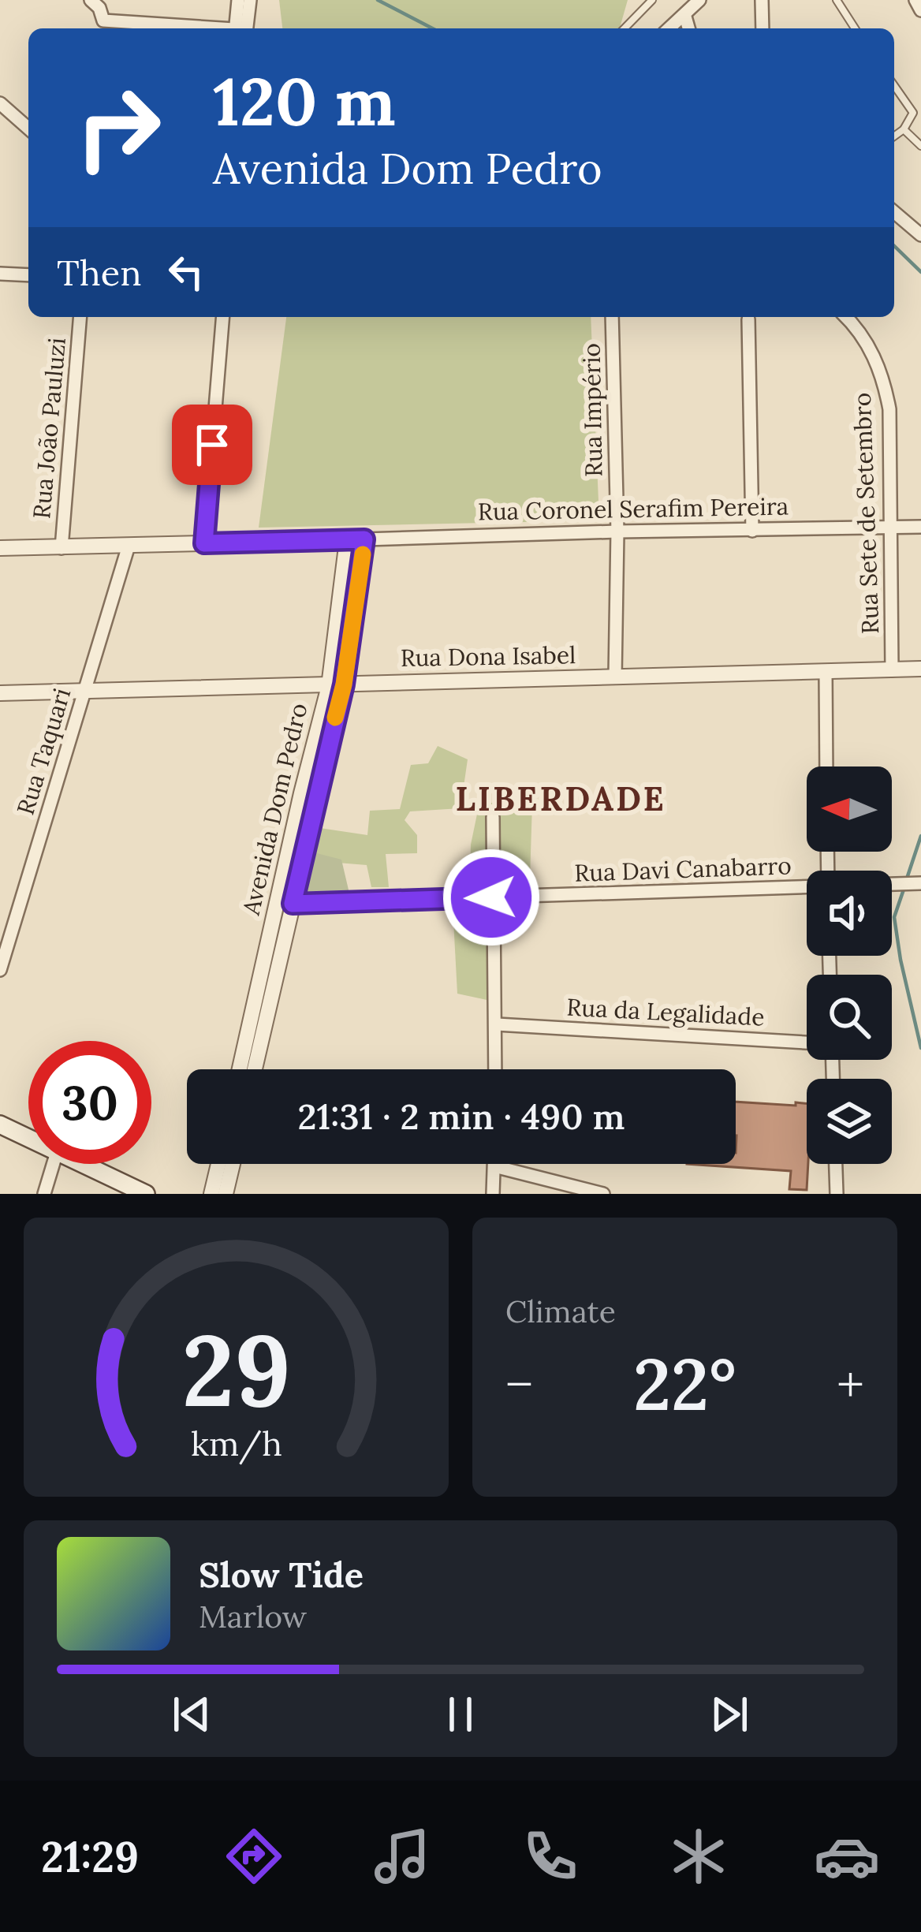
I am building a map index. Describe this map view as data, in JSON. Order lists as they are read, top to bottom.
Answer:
{
  "streets": {
    "street": [
      "Rua Império",
      "Rua João Pauluzi",
      "Rua Coronel Serafim Pereira",
      "Rua Sete de Setembro",
      "Rua Dona Isabel",
      "Rua Taquari",
      "Avenida Dom Pedro",
      "Rua Davi Canabarro",
      "Rua da Legalidade"
    ]
  },
  "crossings": [
    ["Rua Império", "Rua Coronel Serafim Pereira"],
    ["Rua Império", "Rua Dona Isabel"],
    ["Rua João Pauluzi", "Rua Coronel Serafim Pereira"],
    ["Rua Coronel Serafim Pereira", "Rua Sete de Setembro"],
    ["Rua Coronel Serafim Pereira", "Rua Taquari"],
    ["Rua Coronel Serafim Pereira", "Avenida Dom Pedro"],
    ["Rua Sete de Setembro", "Rua Dona Isabel"],
    ["Rua Dona Isabel", "Rua Taquari"],
    ["Rua Dona Isabel", "Avenida Dom Pedro"],
    ["Avenida Dom Pedro", "Rua Davi Canabarro"]
  ],
  "districts": ["LIBERDADE"],
  "north": "left",
  "page": {
    "turn": ["120 m", "Avenida Dom Pedro"],
    "then": "Then",
    "limit": "30",
    "trip": "21:31 · 2 min · 490 m",
    "tile": "Climate",
    "heat": ["−", "22°", "+"],
    "song": ["Slow Tide", "Marlow"],
    "tabs": "21:29",
    "gauge": ["29", "km/h"]
  }
}
